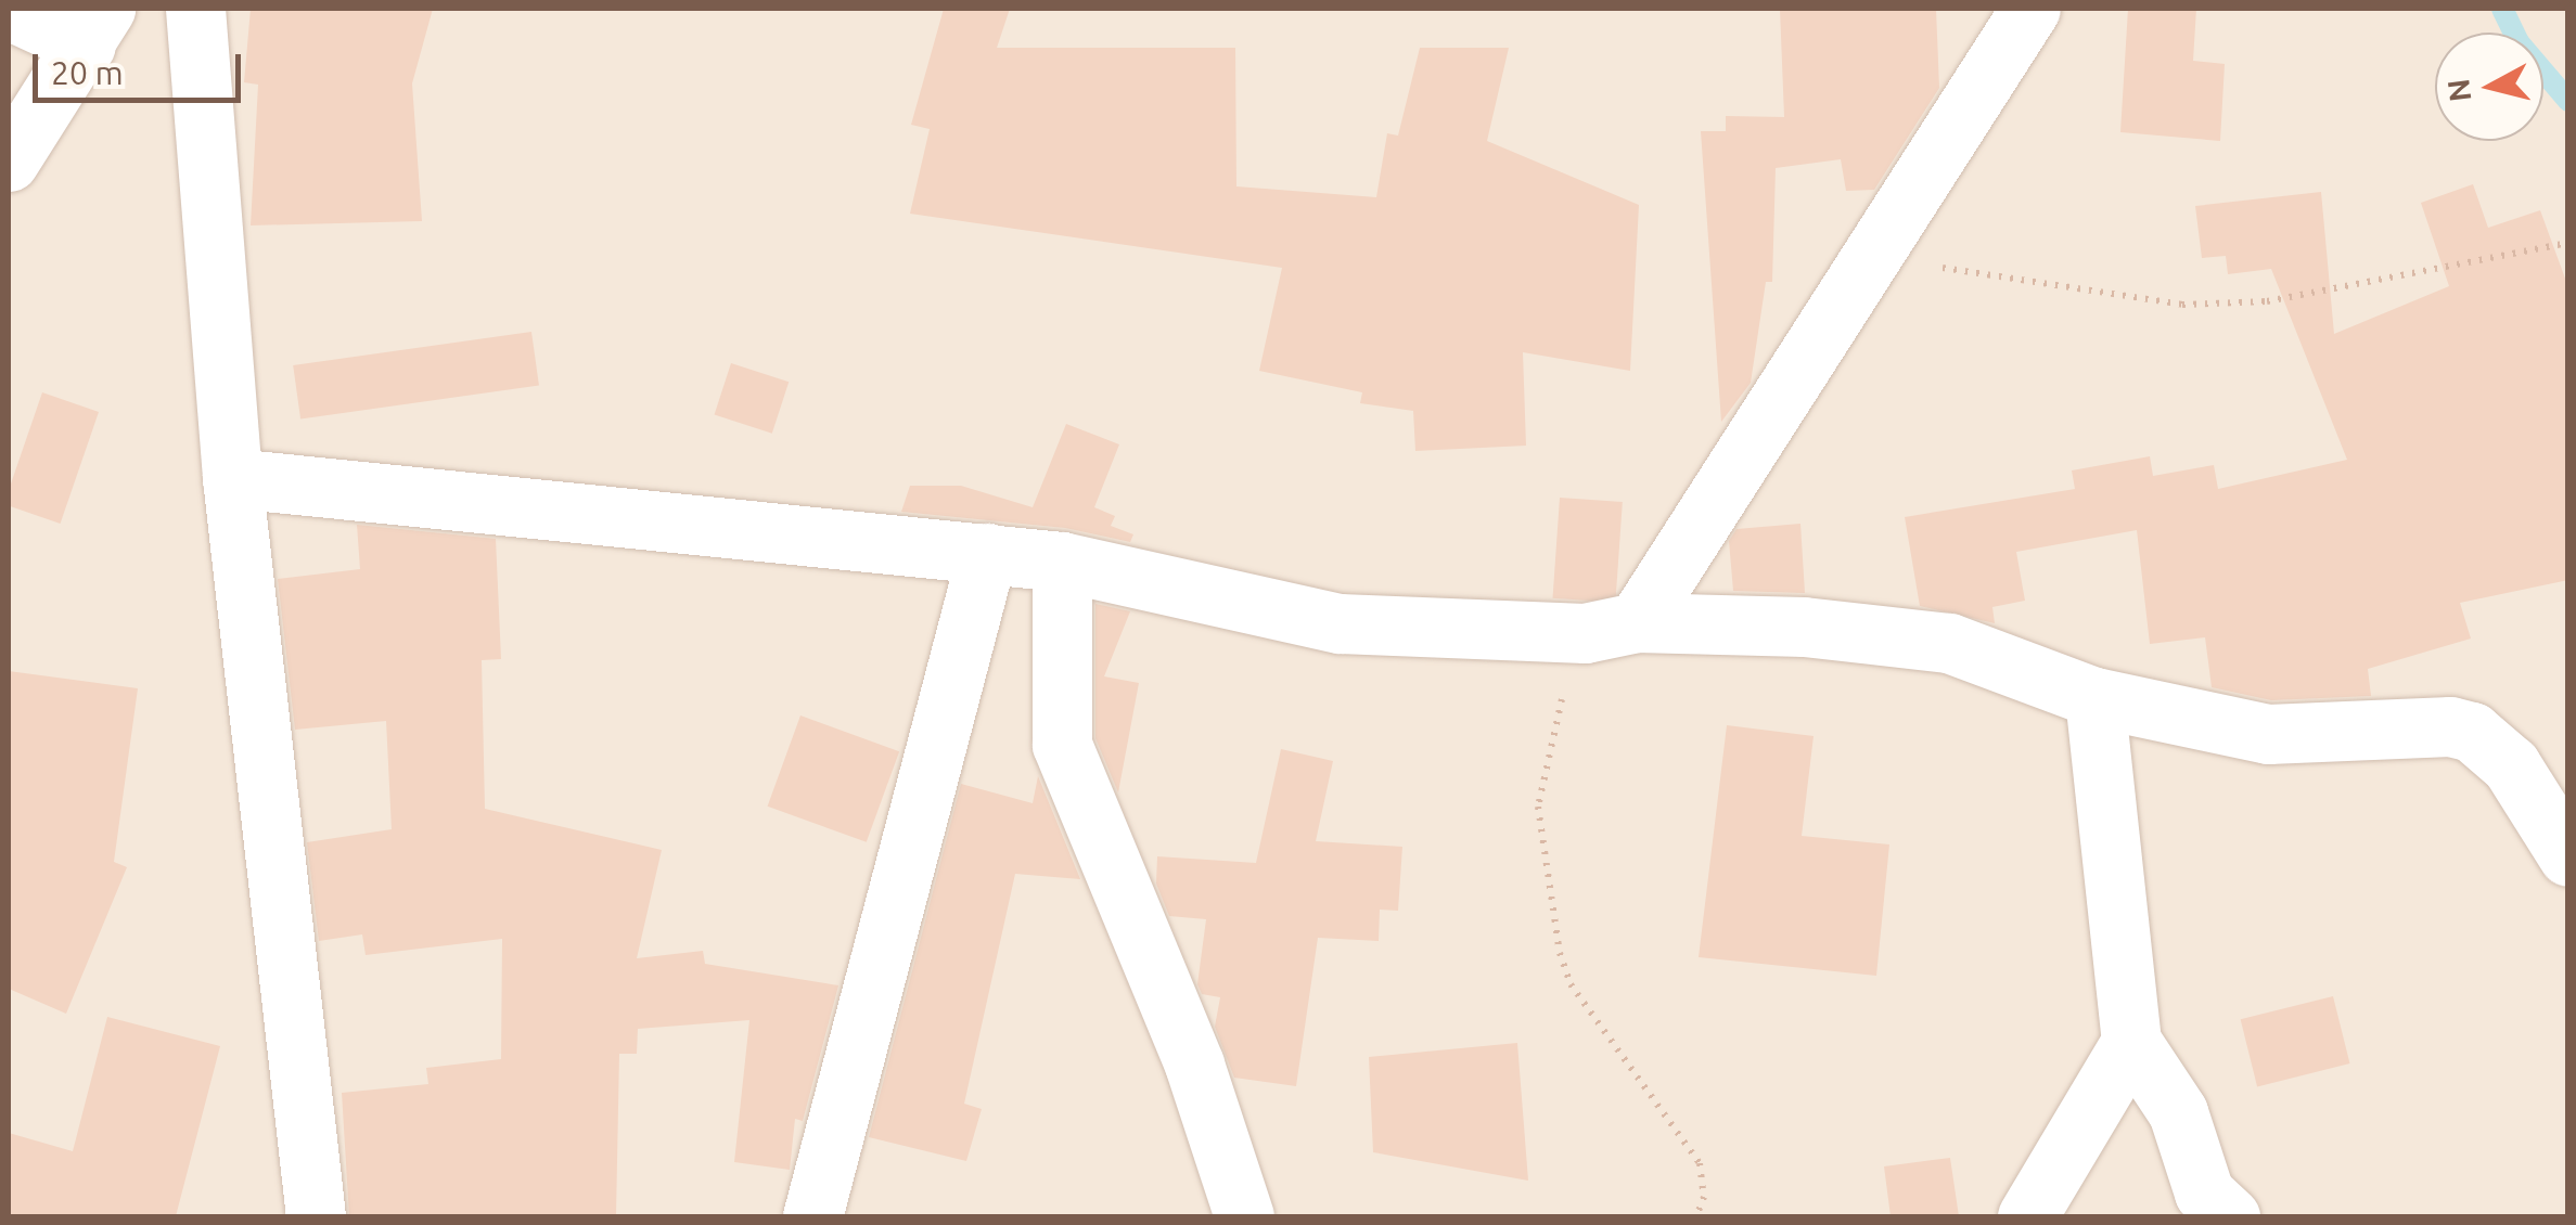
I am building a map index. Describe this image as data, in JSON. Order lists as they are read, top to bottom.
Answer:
{
  "scale_bar": "20 m",
  "north": "left"
}
